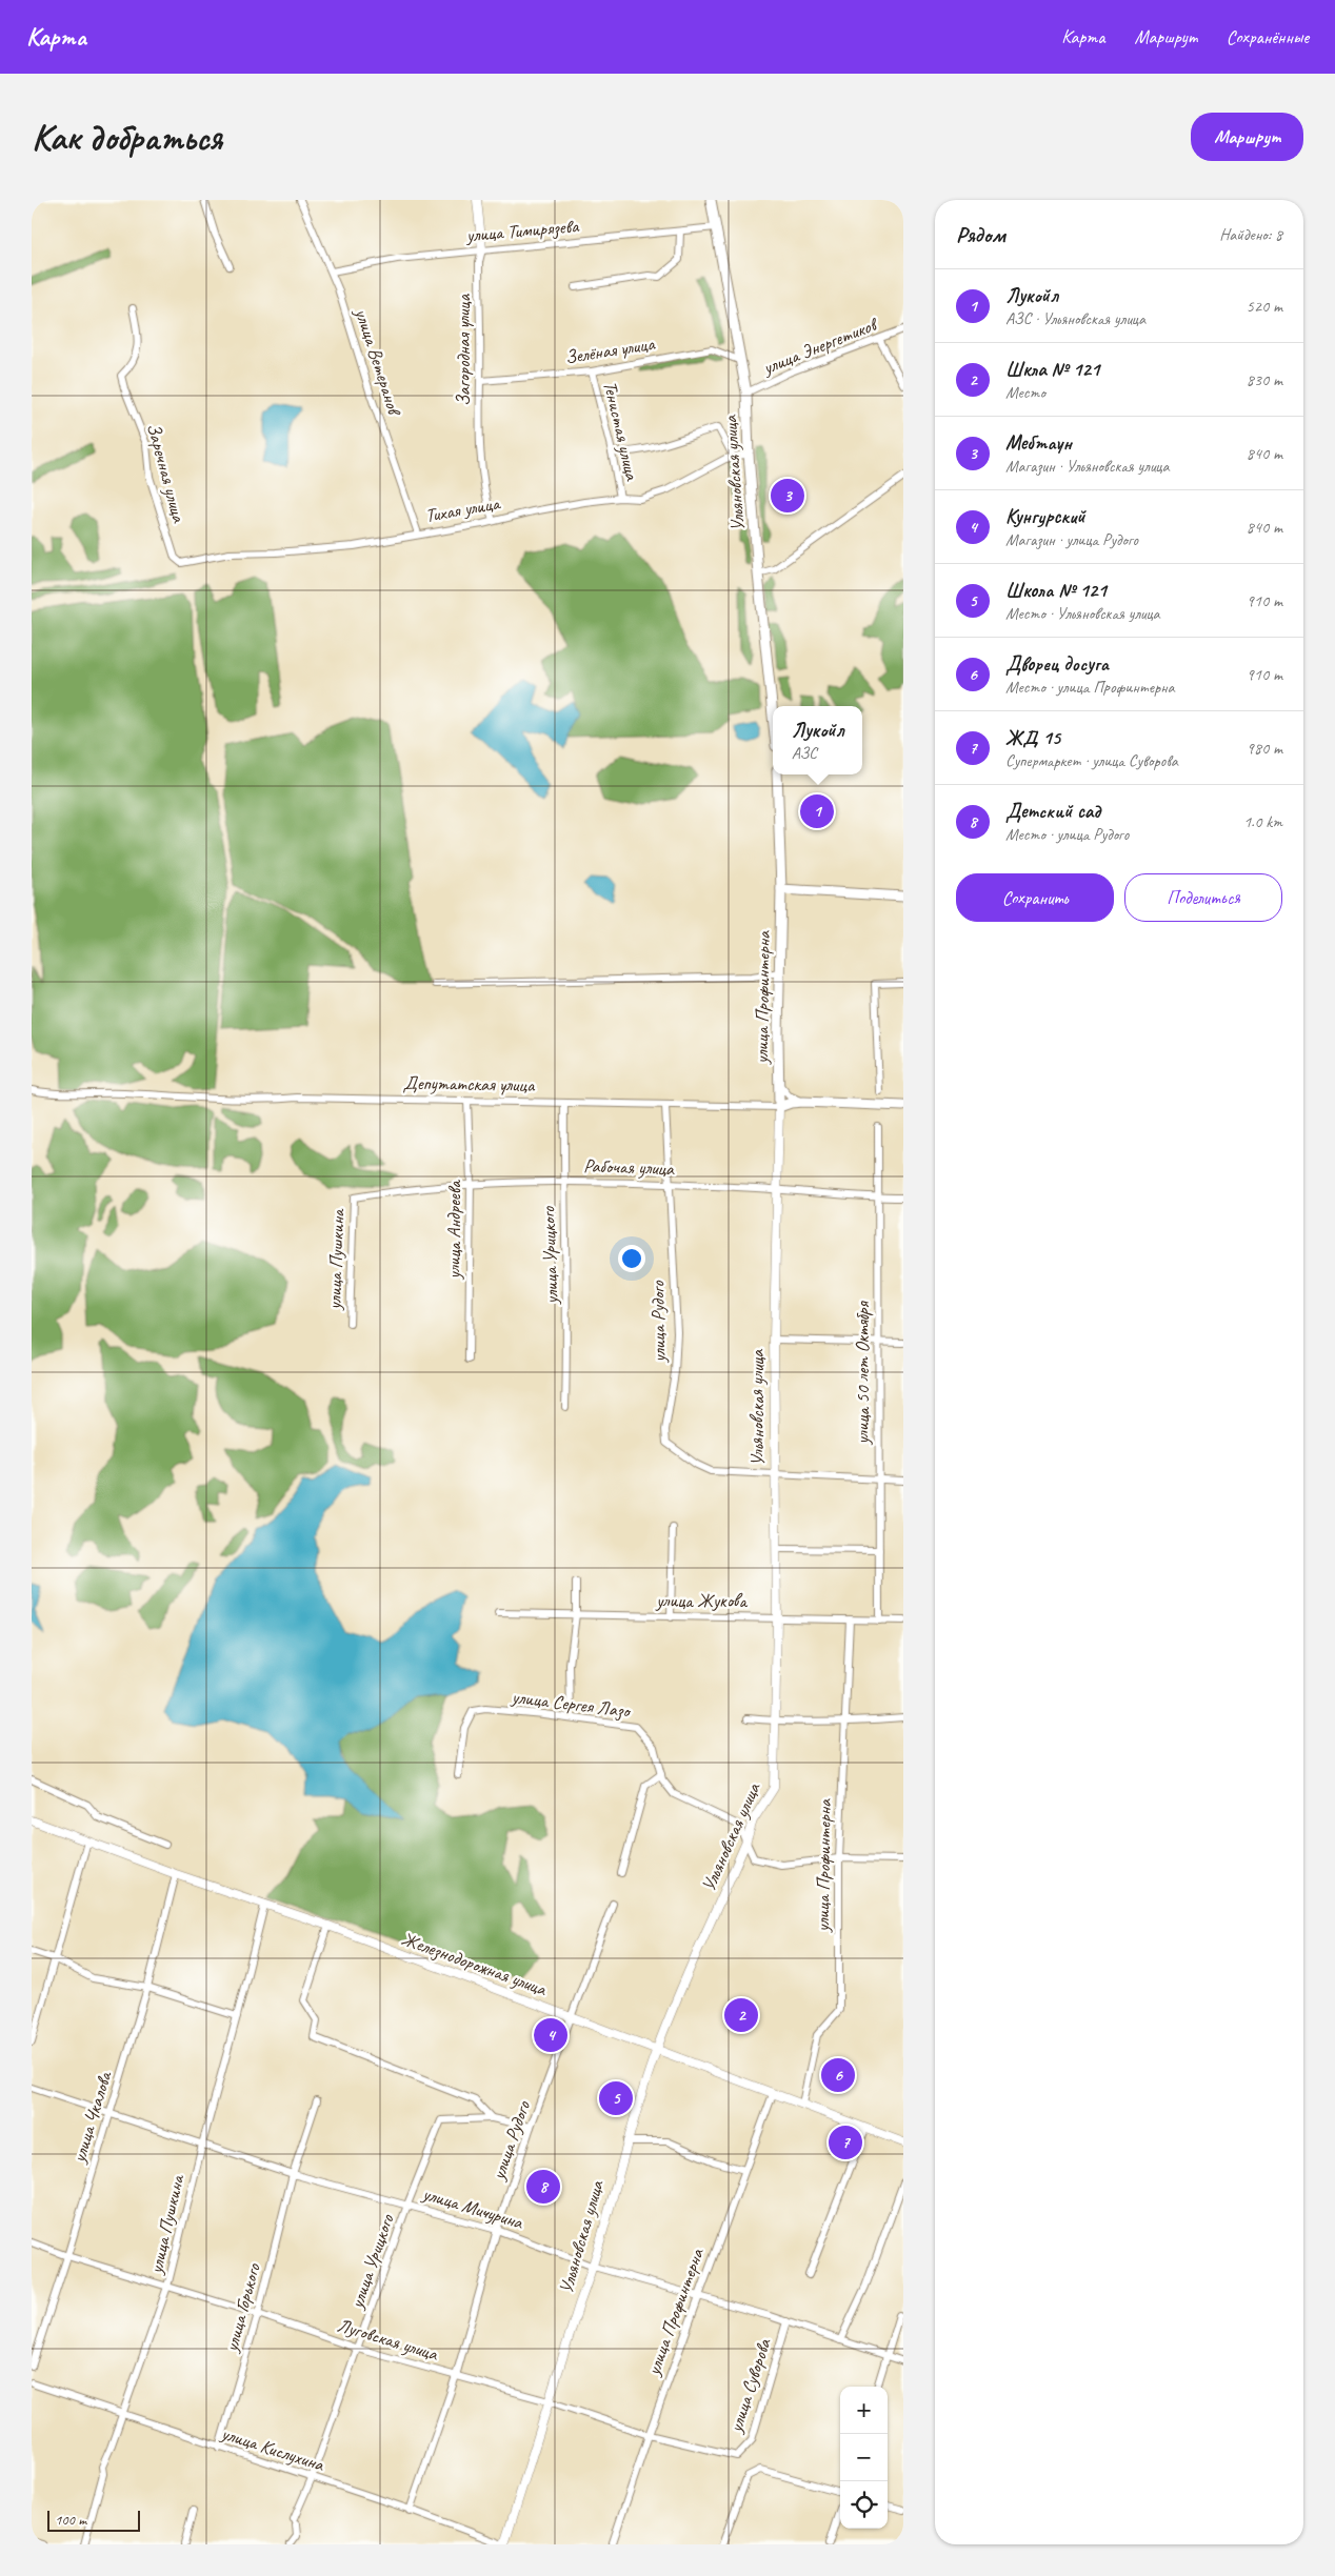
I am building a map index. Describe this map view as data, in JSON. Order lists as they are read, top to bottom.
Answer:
{
  "streets": {
    "main road": ["Ульяновская улица", "улица Профинтерна", "Депутатская улица"],
    "street": [
      "улица Тимирязева",
      "улица Энергетиков",
      "Загородная улица",
      "Зелёная улица",
      "улица Ветеранов",
      "Тенистая улица",
      "Заречная улица",
      "Тихая улица",
      "Рабочая улица",
      "улица Андреева",
      "улица Урицкого",
      "улица Пушкина",
      "улица Рудого",
      "улица 50 лет Октября",
      "улица Жукова",
      "улица Сергея Лазо",
      "Железнодорожная улица",
      "улица Чкалова",
      "улица Мичурина",
      "улица Горького",
      "Луговская улица",
      "улица Суворова",
      "улица Кислухина"
    ]
  },
  "crossings": [
    ["улица Тимирязева", "Загородная улица"],
    ["улица Тимирязева", "улица Ветеранов"],
    ["улица Тимирязева", "Ульяновская улица"],
    ["улица Энергетиков", "Ульяновская улица"],
    ["Загородная улица", "Зелёная улица"],
    ["Загородная улица", "Тихая улица"],
    ["Зелёная улица", "Тенистая улица"],
    ["Зелёная улица", "Ульяновская улица"],
    ["улица Ветеранов", "Тихая улица"],
    ["Тенистая улица", "Тихая улица"],
    ["Заречная улица", "Тихая улица"],
    ["Ульяновская улица", "Тихая улица"],
    ["Ульяновская улица", "улица Профинтерна"],
    ["Ульяновская улица", "Депутатская улица"],
    ["Ульяновская улица", "Рабочая улица"],
    ["Ульяновская улица", "улица Рудого"],
    ["Ульяновская улица", "улица Жукова"],
    ["Ульяновская улица", "Железнодорожная улица"],
    ["Ульяновская улица", "улица Мичурина"],
    ["Ульяновская улица", "Луговская улица"],
    ["Ульяновская улица", "улица Кислухина"],
    ["улица Профинтерна", "Депутатская улица"],
    ["улица Профинтерна", "улица Жукова"],
    ["улица Профинтерна", "Железнодорожная улица"],
    ["улица Профинтерна", "улица Мичурина"],
    ["улица Профинтерна", "Луговская улица"],
    ["Депутатская улица", "улица Андреева"],
    ["Депутатская улица", "улица Урицкого"],
    ["Депутатская улица", "улица Рудого"],
    ["Рабочая улица", "улица Андреева"],
    ["Рабочая улица", "улица Урицкого"],
    ["Рабочая улица", "улица Пушкина"],
    ["Рабочая улица", "улица Рудого"],
    ["Рабочая улица", "улица 50 лет Октября"],
    ["улица Урицкого", "улица Мичурина"],
    ["улица Урицкого", "Луговская улица"],
    ["улица Урицкого", "улица Кислухина"],
    ["улица Пушкина", "Железнодорожная улица"],
    ["улица Пушкина", "улица Мичурина"],
    ["улица Пушкина", "Луговская улица"],
    ["улица Пушкина", "улица Кислухина"],
    ["улица Рудого", "Железнодорожная улица"],
    ["улица Рудого", "улица Мичурина"],
    ["улица Рудого", "Луговская улица"],
    ["улица Рудого", "улица Кислухина"],
    ["улица 50 лет Октября", "улица Жукова"],
    ["Железнодорожная улица", "улица Чкалова"],
    ["улица Чкалова", "улица Мичурина"],
    ["улица Чкалова", "Луговская улица"],
    ["улица Мичурина", "улица Горького"],
    ["улица Мичурина", "улица Суворова"],
    ["улица Горького", "Луговская улица"],
    ["улица Горького", "улица Кислухина"],
    ["Луговская улица", "улица Суворова"]
  ],
  "scale_bar": "100 m",
  "page": {
    "header": "Карта",
    "nav": ["Карта", "Маршрут", "Сохранённые"],
    "buttons": [
      "Маршрут",
      ["Сохранить", "Поделиться"]
    ],
    "title": "Как добраться",
    "heading": ["Рядом", "Найдено: 8"],
    "list": [
      {
        "mark": "1",
        "name": "Лукойл",
        "note": "АЗС · Ульяновская улица",
        "value": "520 m"
      },
      {
        "mark": "2",
        "name": "Шкла № 121",
        "note": "Место",
        "value": "830 m"
      },
      {
        "mark": "3",
        "name": "Мебтаун",
        "note": "Магазин · Ульяновская улица",
        "value": "840 m"
      },
      {
        "mark": "4",
        "name": "Кунгурский",
        "note": "Магазин · улица Рудого",
        "value": "840 m"
      },
      {
        "mark": "5",
        "name": "Школа № 121",
        "note": "Место · Ульяновская улица",
        "value": "910 m"
      },
      {
        "mark": "6",
        "name": "Дворец досуга",
        "note": "Место · улица Профинтерна",
        "value": "910 m"
      },
      {
        "mark": "7",
        "name": "ЖД 15",
        "note": "Супермаркет · улица Суворова",
        "value": "980 m"
      },
      {
        "mark": "8",
        "name": "Детский сад",
        "note": "Место · улица Рудого",
        "value": "1.0 km"
      }
    ],
    "pins": [
      "3",
      "1",
      "2",
      "4",
      "6",
      "5",
      "7",
      "8"
    ],
    "popup": ["Лукойл", "АЗС"],
    "map_buttons": ["+", "−"],
    "scale": "100 m"
  }
}
